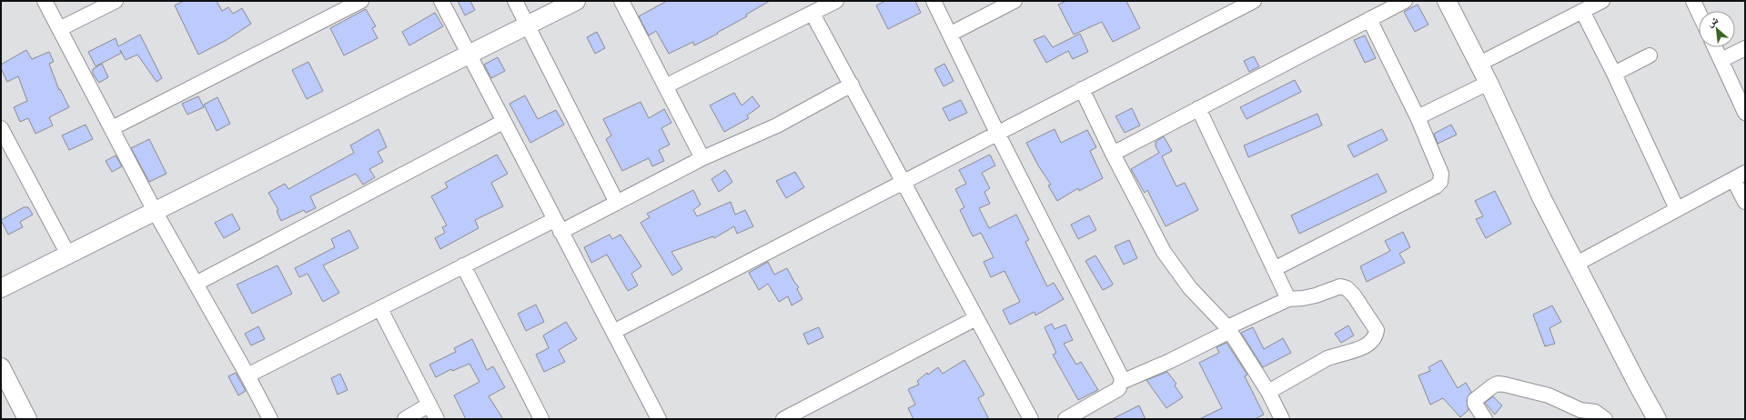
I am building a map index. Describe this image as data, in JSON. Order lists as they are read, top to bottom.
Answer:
{
  "north": "top left"
}
